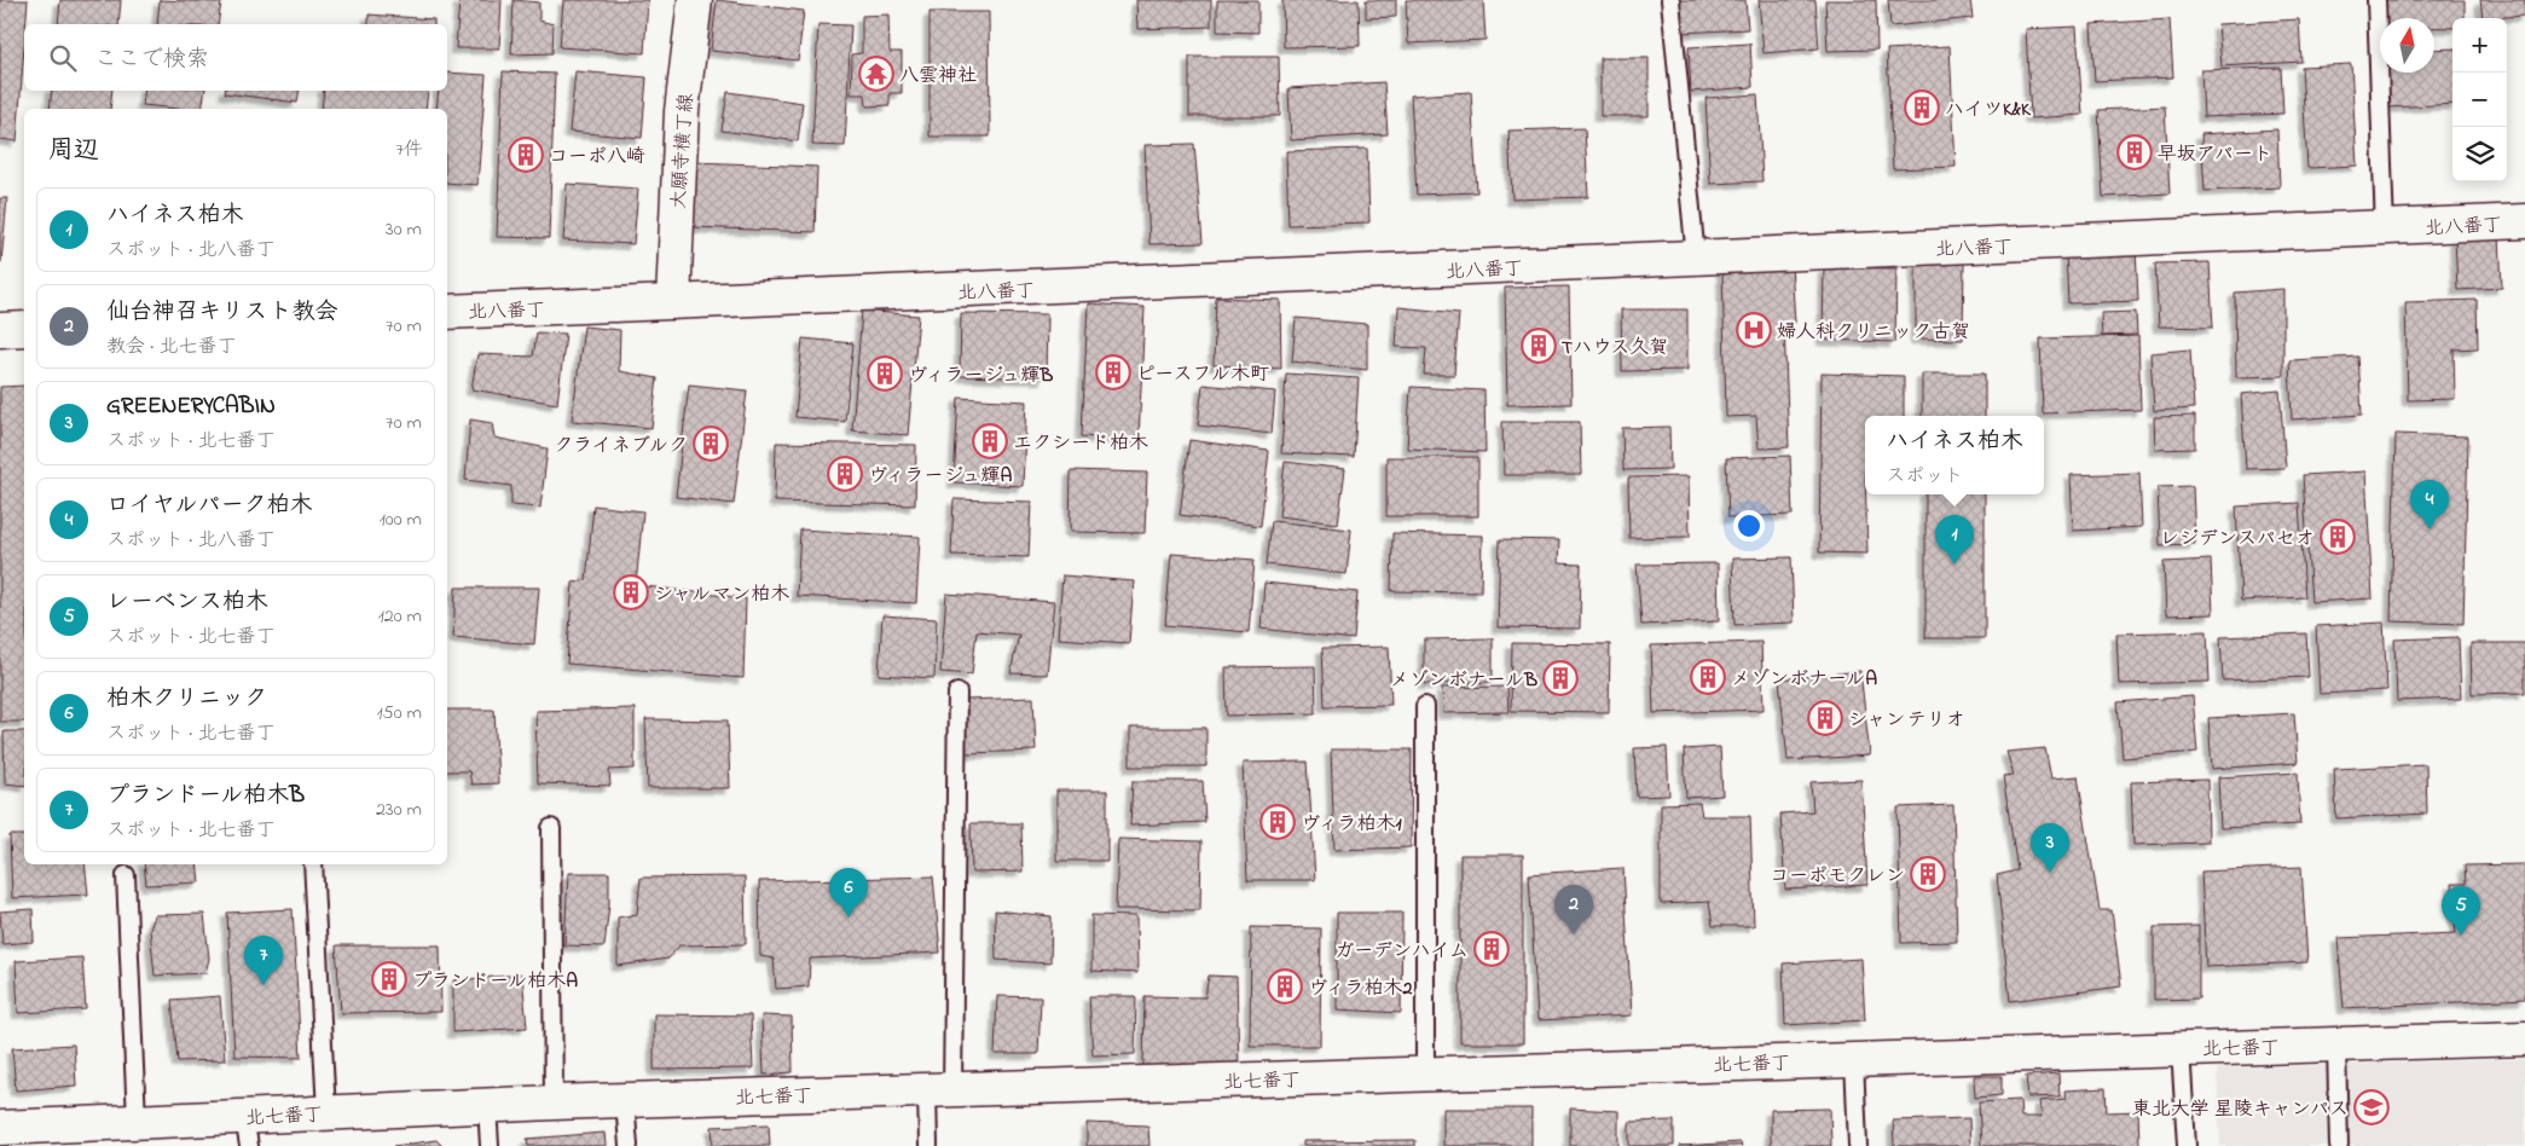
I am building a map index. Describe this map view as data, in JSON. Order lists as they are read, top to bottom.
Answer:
{
  "streets": {
    "street": ["大願寺横丁線", "北八番丁", "北七番丁"]
  },
  "crossings": [
    ["大願寺横丁線", "北八番丁"]
  ],
  "places": {
    "temple": ["八雲神社"],
    "building": [
      "ハイツK&K",
      "早坂アパート",
      "コーポ八崎",
      "Tハウス久賀",
      "ピースフル木町",
      "ヴィラージュ輝B",
      "エクシード柏木",
      "クライネブルク",
      "ヴィラージュ輝A",
      "レジデンスパセオ",
      "シャルマン柏木",
      "メゾンボナールA",
      "メゾンボナールB",
      "シャンテリオ",
      "ヴィラ柏木1",
      "コーポモクレン",
      "ガーデンハイム",
      "プランドール柏木A",
      "ヴィラ柏木2"
    ],
    "hospital": ["婦人科クリニック古賀"],
    "school or university": ["東北大学 星陵キャンパス"]
  },
  "north": "top",
  "page": {
    "map_buttons": ["+", "−"],
    "search": "ここで検索",
    "heading": ["周辺", "7件"],
    "list": [
      {
        "mark": "1",
        "name": "ハイネス柏木",
        "note": "スポット · 北八番丁",
        "value": "30 m"
      },
      {
        "mark": "2",
        "name": "仙台神召キリスト教会",
        "note": "教会 · 北七番丁",
        "value": "70 m"
      },
      {
        "mark": "3",
        "name": "GREENERYCABIN",
        "note": "スポット · 北七番丁",
        "value": "70 m"
      },
      {
        "mark": "4",
        "name": "ロイヤルパーク柏木",
        "note": "スポット · 北八番丁",
        "value": "100 m"
      },
      {
        "mark": "5",
        "name": "レーベンス柏木",
        "note": "スポット · 北七番丁",
        "value": "120 m"
      },
      {
        "mark": "6",
        "name": "柏木クリニック",
        "note": "スポット · 北七番丁",
        "value": "150 m"
      },
      {
        "mark": "7",
        "name": "プランドール柏木B",
        "note": "スポット · 北七番丁",
        "value": "230 m"
      }
    ],
    "popup": ["ハイネス柏木", "スポット"],
    "pins": [
      "4",
      "1",
      "3",
      "6",
      "2",
      "5",
      "7"
    ]
  }
}
